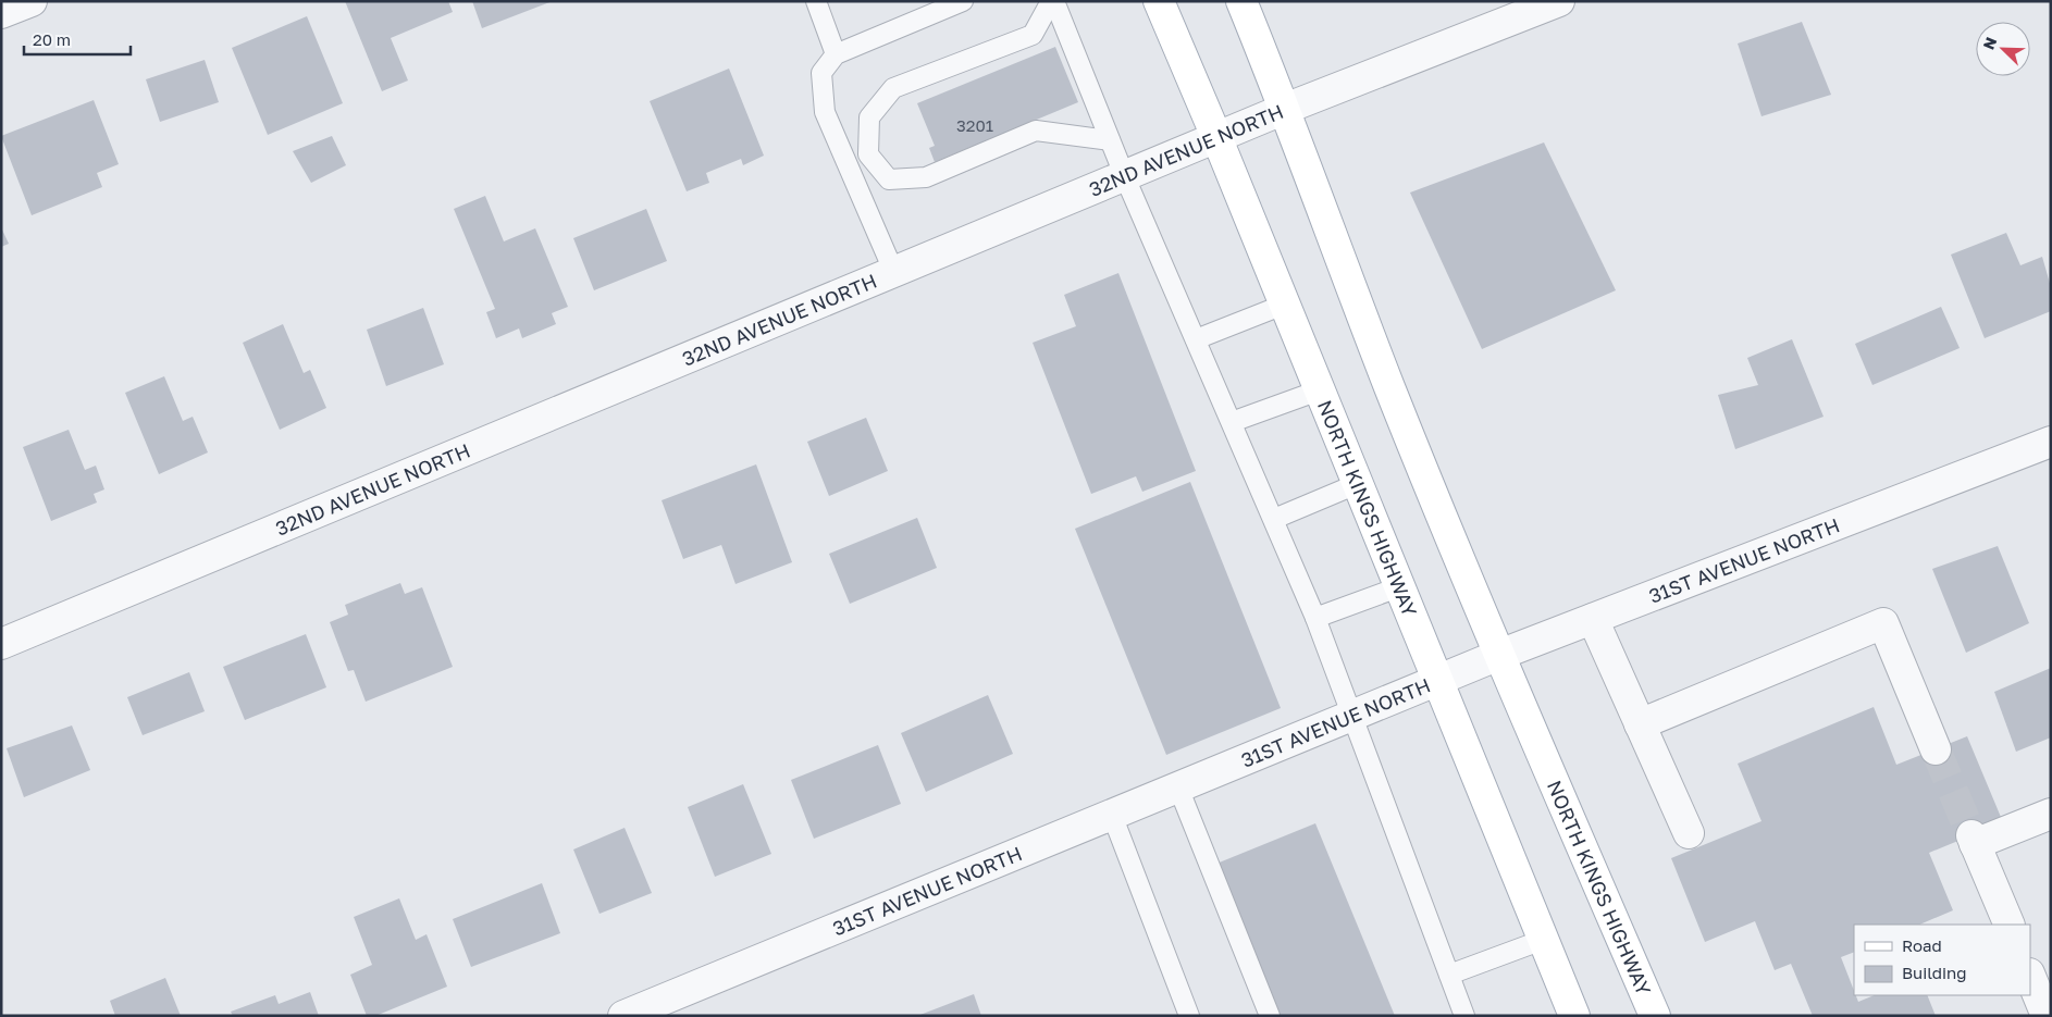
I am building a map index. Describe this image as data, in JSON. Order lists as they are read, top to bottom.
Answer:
{
  "streets": {
    "main road": ["NORTH KINGS HIGHWAY"],
    "street": ["32ND AVENUE NORTH", "31ST AVENUE NORTH"]
  },
  "crossings": [
    ["32ND AVENUE NORTH", "NORTH KINGS HIGHWAY"],
    ["NORTH KINGS HIGHWAY", "31ST AVENUE NORTH"]
  ],
  "house_numbers": ["3201"],
  "legend": ["Road", "Building"],
  "scale_bar": "20 m",
  "north": "top left"
}
